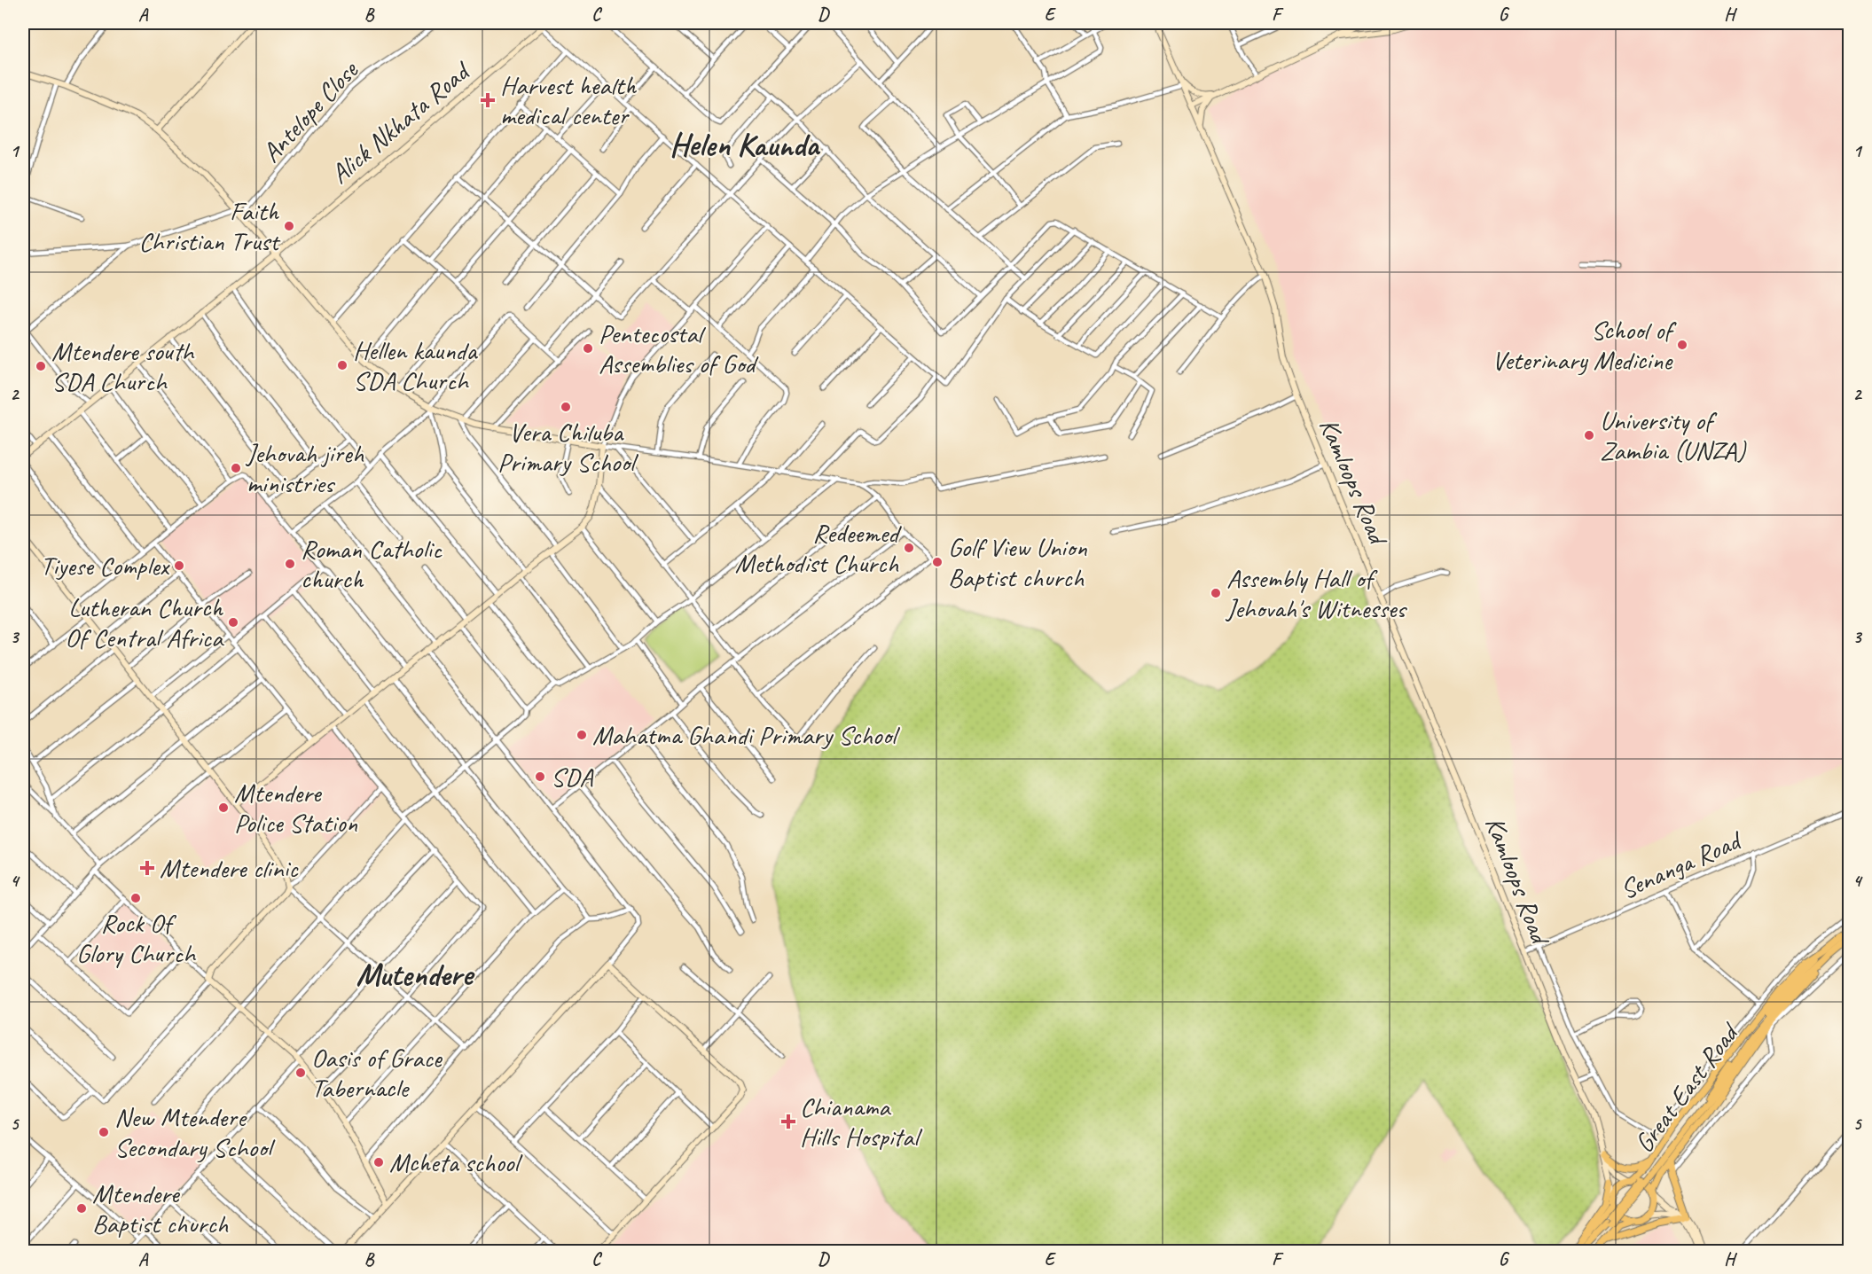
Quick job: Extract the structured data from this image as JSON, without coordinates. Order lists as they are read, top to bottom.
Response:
{
  "streets": {
    "main road": ["Alick Nkhata Road", "Kamloops Road", "Great East Road"],
    "street": ["Antelope Close", "Senanga Road"]
  },
  "crossings": [
    ["Kamloops Road", "Senanga Road"],
    ["Kamloops Road", "Great East Road"]
  ],
  "districts": ["Helen Kaunda", "Mutendere"],
  "places": {
    "health": ["Harvest health medical center", "Mtendere clinic", "Chianama Hills Hospital"],
    "other": [
      "Faith Christian Trust",
      "School of Veterinary Medicine",
      "Pentecostal Assemblies of God",
      "Hellen kaunda SDA Church",
      "Mtendere south SDA Church",
      "Vera Chiluba Primary School",
      "University of Zambia (UNZA)",
      "Jehovah jireh ministries",
      "Redeemed Methodist Church",
      "Golf View Union Baptist church",
      "Roman Catholic church",
      "Tiyese Complex",
      "Assembly Hall of Jehovah's Witnesses",
      "Lutheran Church Of Central Africa",
      "Mahatma Ghandi Primary School",
      "SDA",
      "Mtendere Police Station",
      "Rock Of Glory Church",
      "Oasis of Grace Tabernacle",
      "New Mtendere Secondary School",
      "Mcheta school",
      "Mtendere Baptist church"
    ]
  },
  "grid": {
    "columns": [
      "A",
      "B",
      "C",
      "D",
      "E",
      "F",
      "G",
      "H"
    ],
    "rows": [
      "1",
      "2",
      "3",
      "4",
      "5"
    ]
  }
}
